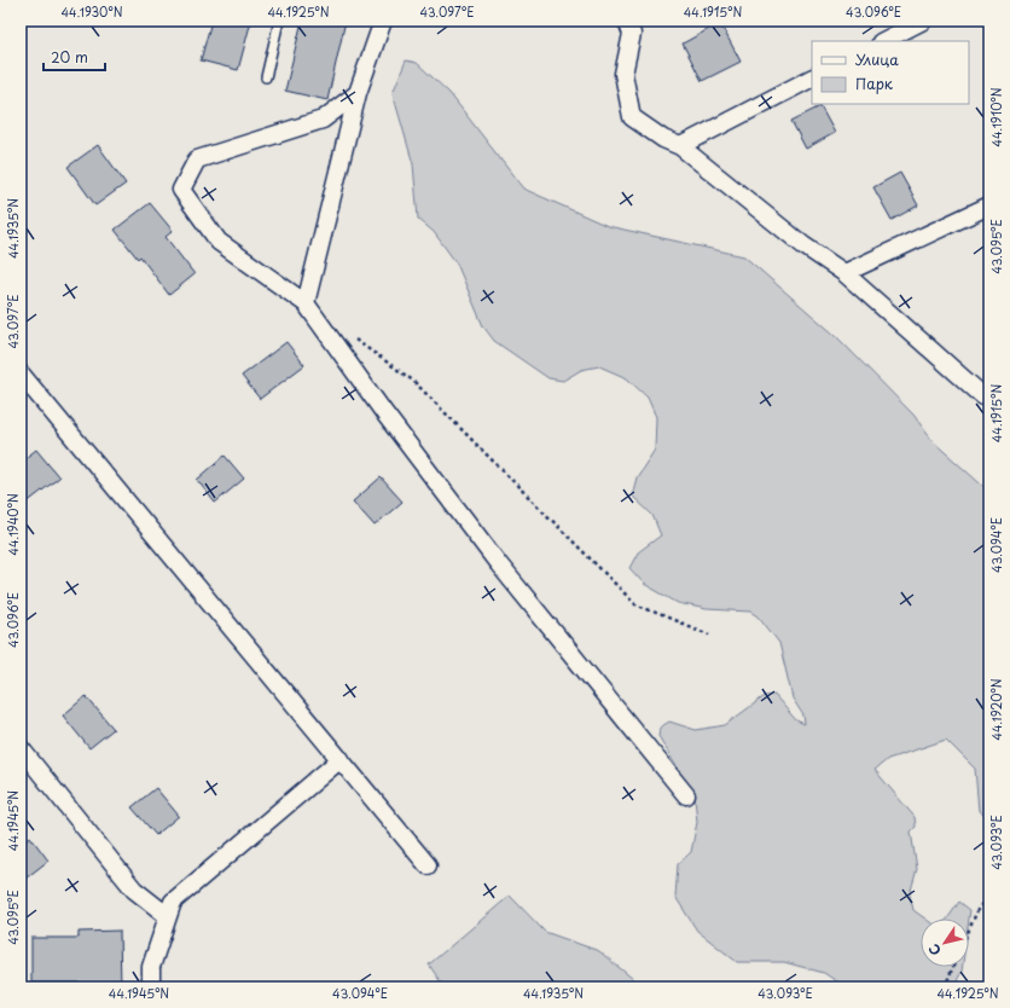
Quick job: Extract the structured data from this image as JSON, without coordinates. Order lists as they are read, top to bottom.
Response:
{
  "legend": ["Улица", "Парк"],
  "scale_bar": "20 m",
  "north": "bottom left",
  "coordinates": [
    "44.1930°N",
    "44.1925°N",
    "43.097°E",
    "44.1915°N",
    "43.096°E",
    "44.1910°N",
    "44.1935°N",
    "43.095°E",
    "44.1940°N",
    "43.094°E",
    "44.1920°N",
    "44.1945°N",
    "43.093°E"
  ]
}
